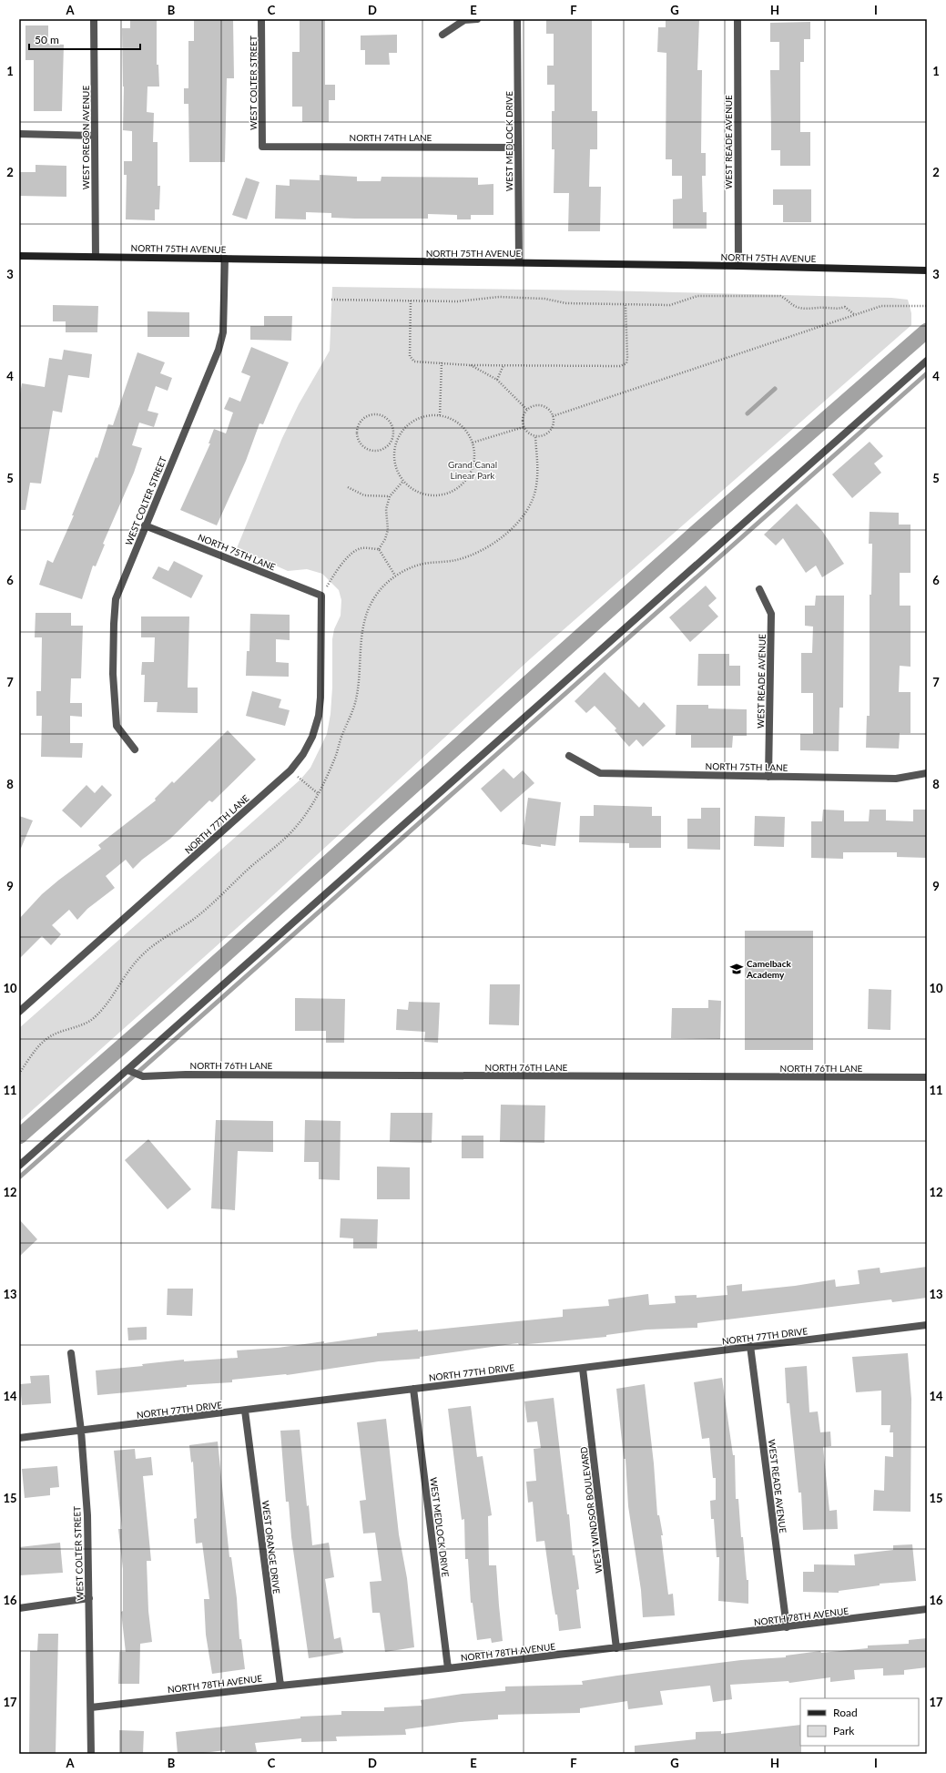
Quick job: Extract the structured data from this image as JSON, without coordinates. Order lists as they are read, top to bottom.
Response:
{
  "streets": {
    "main road": ["NORTH 75TH AVENUE"],
    "street": [
      "WEST COLTER STREET",
      "WEST OREGON AVENUE",
      "NORTH 74TH LANE",
      "WEST MEDLOCK DRIVE",
      "WEST READE AVENUE",
      "NORTH 75TH LANE",
      "NORTH 77TH LANE",
      "NORTH 76TH LANE",
      "NORTH 77TH DRIVE",
      "WEST WINDSOR BOULEVARD",
      "WEST ORANGE DRIVE",
      "NORTH 78TH AVENUE"
    ]
  },
  "crossings": [
    ["WEST COLTER STREET", "NORTH 74TH LANE"],
    ["WEST COLTER STREET", "NORTH 75TH AVENUE"],
    ["WEST COLTER STREET", "NORTH 75TH LANE"],
    ["WEST COLTER STREET", "NORTH 77TH DRIVE"],
    ["WEST COLTER STREET", "NORTH 78TH AVENUE"],
    ["WEST OREGON AVENUE", "NORTH 75TH AVENUE"],
    ["NORTH 74TH LANE", "WEST MEDLOCK DRIVE"],
    ["WEST MEDLOCK DRIVE", "NORTH 75TH AVENUE"],
    ["WEST MEDLOCK DRIVE", "NORTH 77TH DRIVE"],
    ["WEST MEDLOCK DRIVE", "NORTH 78TH AVENUE"],
    ["WEST READE AVENUE", "NORTH 75TH AVENUE"],
    ["WEST READE AVENUE", "NORTH 75TH LANE"],
    ["WEST READE AVENUE", "NORTH 77TH DRIVE"],
    ["WEST READE AVENUE", "NORTH 78TH AVENUE"],
    ["NORTH 75TH LANE", "NORTH 77TH LANE"],
    ["NORTH 77TH DRIVE", "WEST WINDSOR BOULEVARD"],
    ["NORTH 77TH DRIVE", "WEST ORANGE DRIVE"],
    ["WEST WINDSOR BOULEVARD", "NORTH 78TH AVENUE"],
    ["WEST ORANGE DRIVE", "NORTH 78TH AVENUE"]
  ],
  "parks": ["Grand Canal Linear Park"],
  "places": {
    "school or university": ["Camelback Academy"]
  },
  "legend": ["Road", "Park"],
  "scale_bar": "50 m",
  "grid": {
    "columns": [
      "A",
      "B",
      "C",
      "D",
      "E",
      "F",
      "G",
      "H",
      "I"
    ],
    "rows": [
      "1",
      "2",
      "3",
      "4",
      "5",
      "6",
      "7",
      "8",
      "9",
      "10",
      "11",
      "12",
      "13",
      "14",
      "15",
      "16",
      "17"
    ]
  }
}
